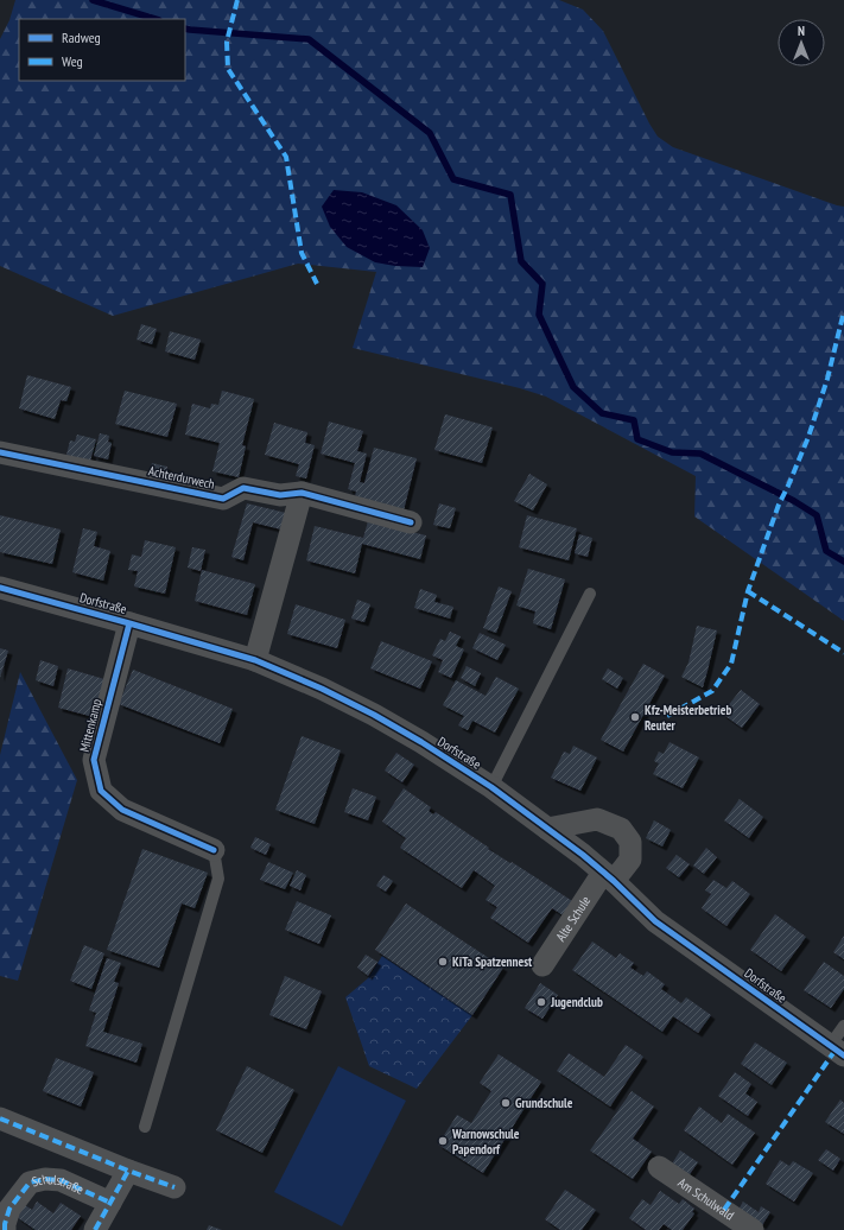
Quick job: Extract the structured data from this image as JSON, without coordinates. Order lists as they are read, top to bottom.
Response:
{
  "streets": {
    "street": [
      "Achterdurwech",
      "Dorfstraße",
      "Mittenkamp",
      "Alte Schule",
      "Schulstraße",
      "Am Schulwald"
    ]
  },
  "crossings": [
    ["Dorfstraße", "Mittenkamp"],
    ["Dorfstraße", "Alte Schule"]
  ],
  "places": [
    "Kfz-Meisterbetrieb Reuter",
    "KiTa Spatzennest",
    "Jugendclub",
    "Grundschule",
    "Warnowschule Papendorf"
  ],
  "legend": ["Radweg", "Weg"],
  "north": "top"
}
